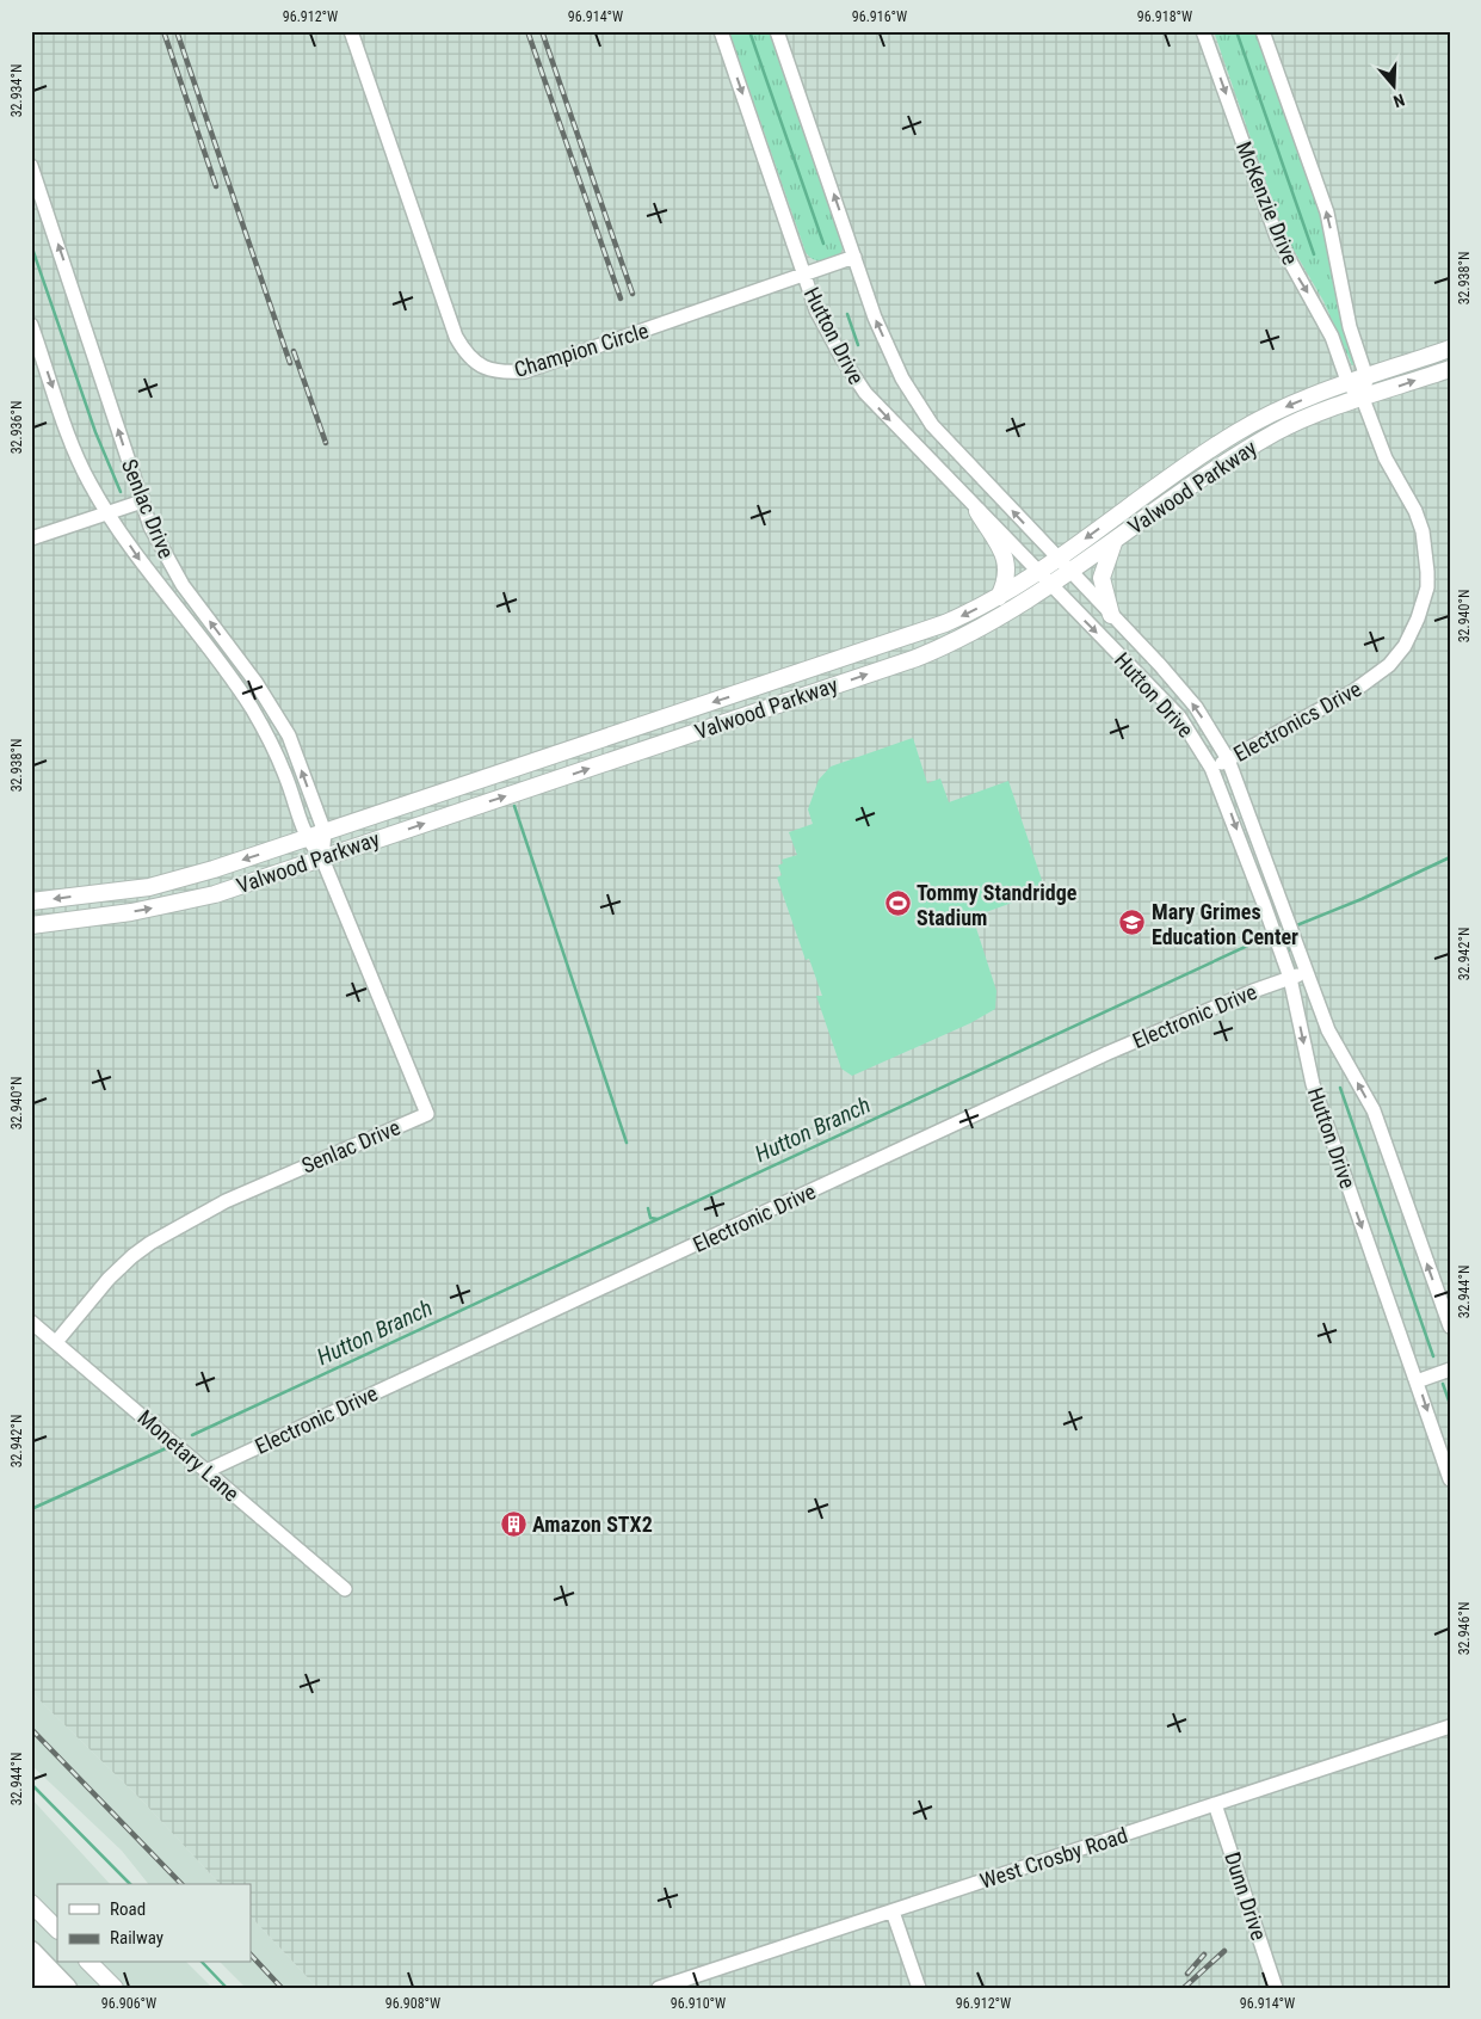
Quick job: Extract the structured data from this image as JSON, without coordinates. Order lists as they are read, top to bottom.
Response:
{
  "streets": {
    "main road": ["Valwood Parkway"],
    "street": [
      "McKenzie Drive",
      "Hutton Drive",
      "Champion Circle",
      "Senlac Drive",
      "Electronics Drive",
      "Electronic Drive",
      "Monetary Lane",
      "West Crosby Road",
      "Dunn Drive"
    ]
  },
  "crossings": [
    ["McKenzie Drive", "Valwood Parkway"],
    ["McKenzie Drive", "Electronics Drive"],
    ["Hutton Drive", "Champion Circle"],
    ["Hutton Drive", "Valwood Parkway"],
    ["Hutton Drive", "Electronics Drive"],
    ["Hutton Drive", "Electronic Drive"],
    ["Valwood Parkway", "Senlac Drive"],
    ["Senlac Drive", "Monetary Lane"],
    ["Electronic Drive", "Monetary Lane"],
    ["West Crosby Road", "Dunn Drive"]
  ],
  "water": ["Hutton Branch"],
  "places": {
    "sports": ["Tommy Standridge Stadium"],
    "school or university": ["Mary Grimes Education Center"],
    "building": ["Amazon STX2"]
  },
  "legend": ["Road", "Railway"],
  "north": "bottom",
  "coordinates": [
    "96.912°W",
    "96.914°W",
    "96.916°W",
    "96.918°W",
    "32.934°N",
    "32.938°N",
    "32.936°N",
    "32.940°N",
    "32.942°N",
    "32.944°N",
    "32.946°N",
    "96.906°W",
    "96.908°W",
    "96.910°W"
  ]
}
